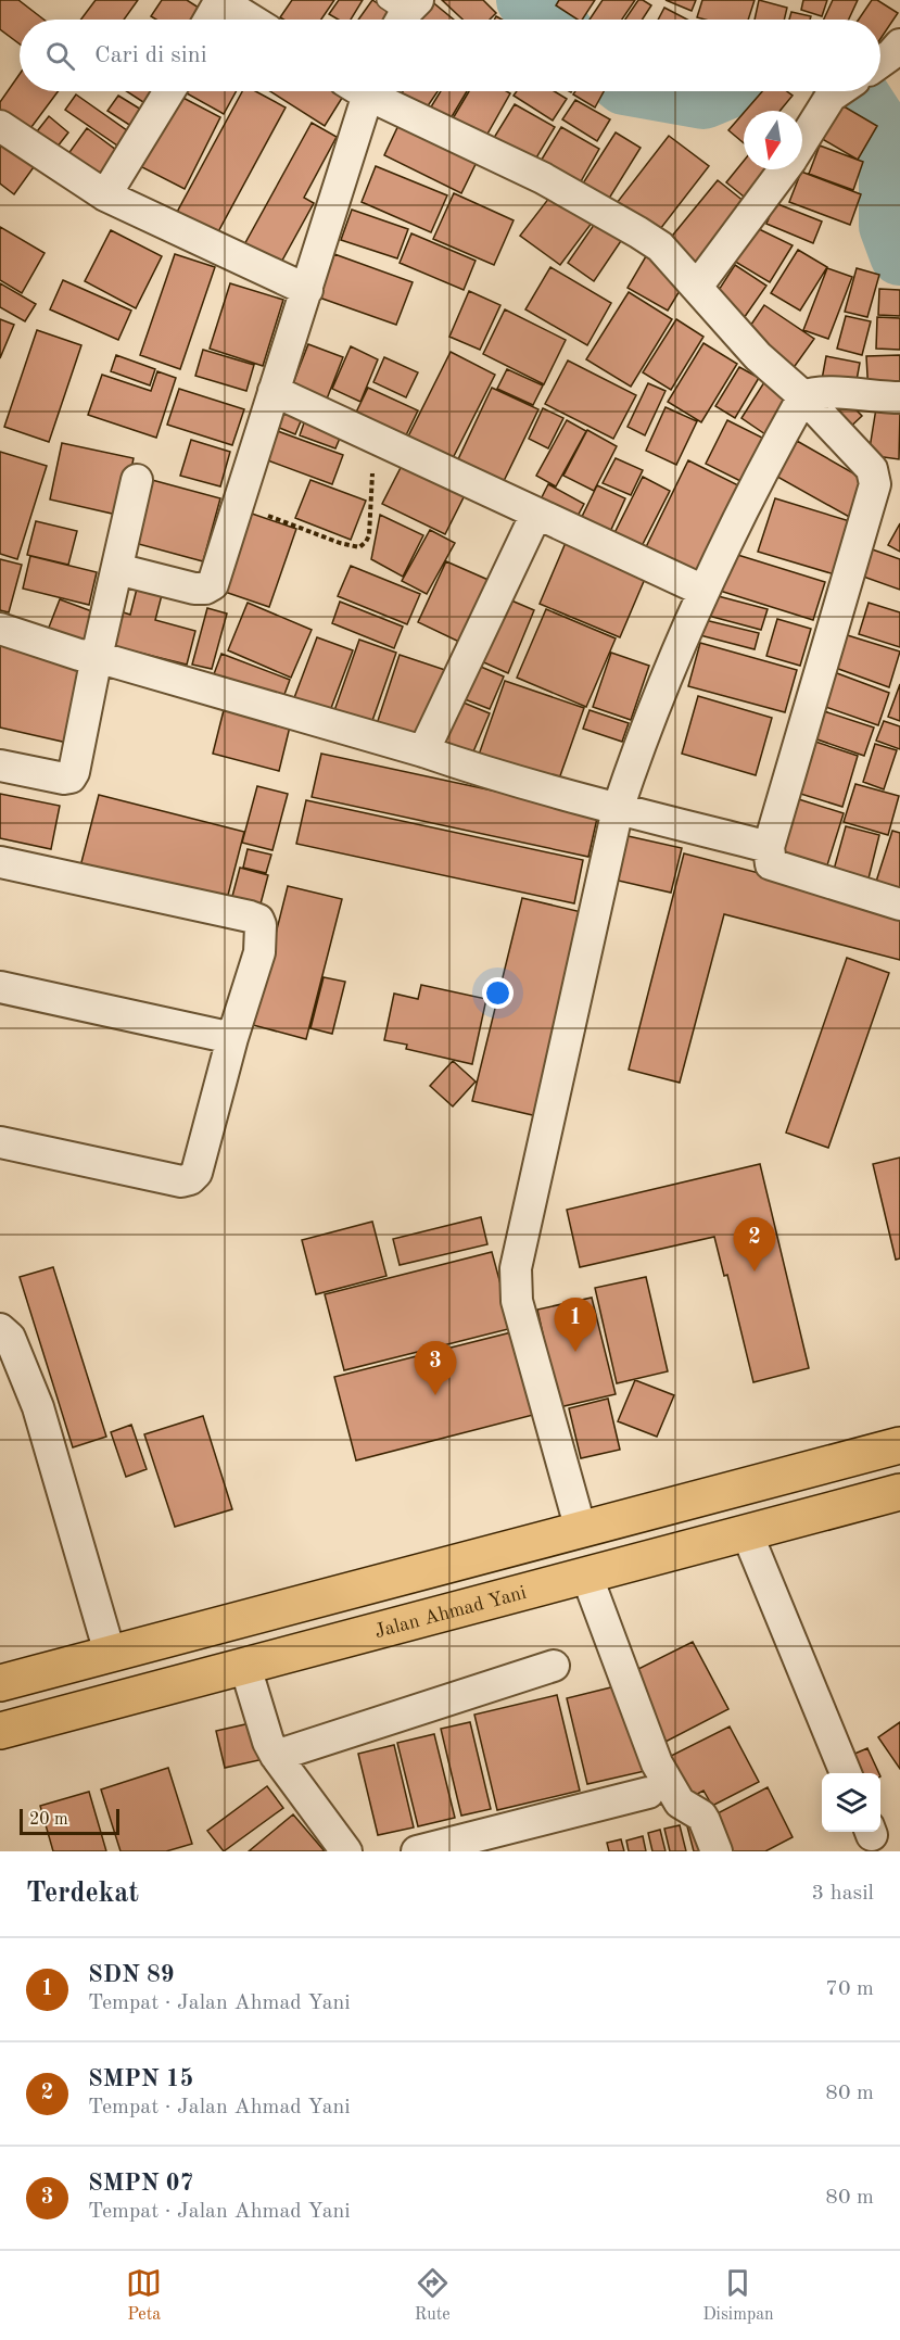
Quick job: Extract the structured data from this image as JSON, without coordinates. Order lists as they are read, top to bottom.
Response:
{
  "streets": {
    "highway": ["Jalan Ahmad Yani"]
  },
  "scale_bar": "20 m",
  "north": "bottom",
  "page": {
    "search": "Cari di sini",
    "pins": ["2", "1", "3"],
    "scale": "20 m",
    "heading": ["Terdekat", "3 hasil"],
    "list": [
      {
        "mark": "1",
        "name": "SDN 89",
        "note": "Tempat · Jalan Ahmad Yani",
        "value": "70 m"
      },
      {
        "mark": "2",
        "name": "SMPN 15",
        "note": "Tempat · Jalan Ahmad Yani",
        "value": "80 m"
      },
      {
        "mark": "3",
        "name": "SMPN 07",
        "note": "Tempat · Jalan Ahmad Yani",
        "value": "80 m"
      }
    ],
    "nav": ["Peta", "Rute", "Disimpan"]
  }
}
